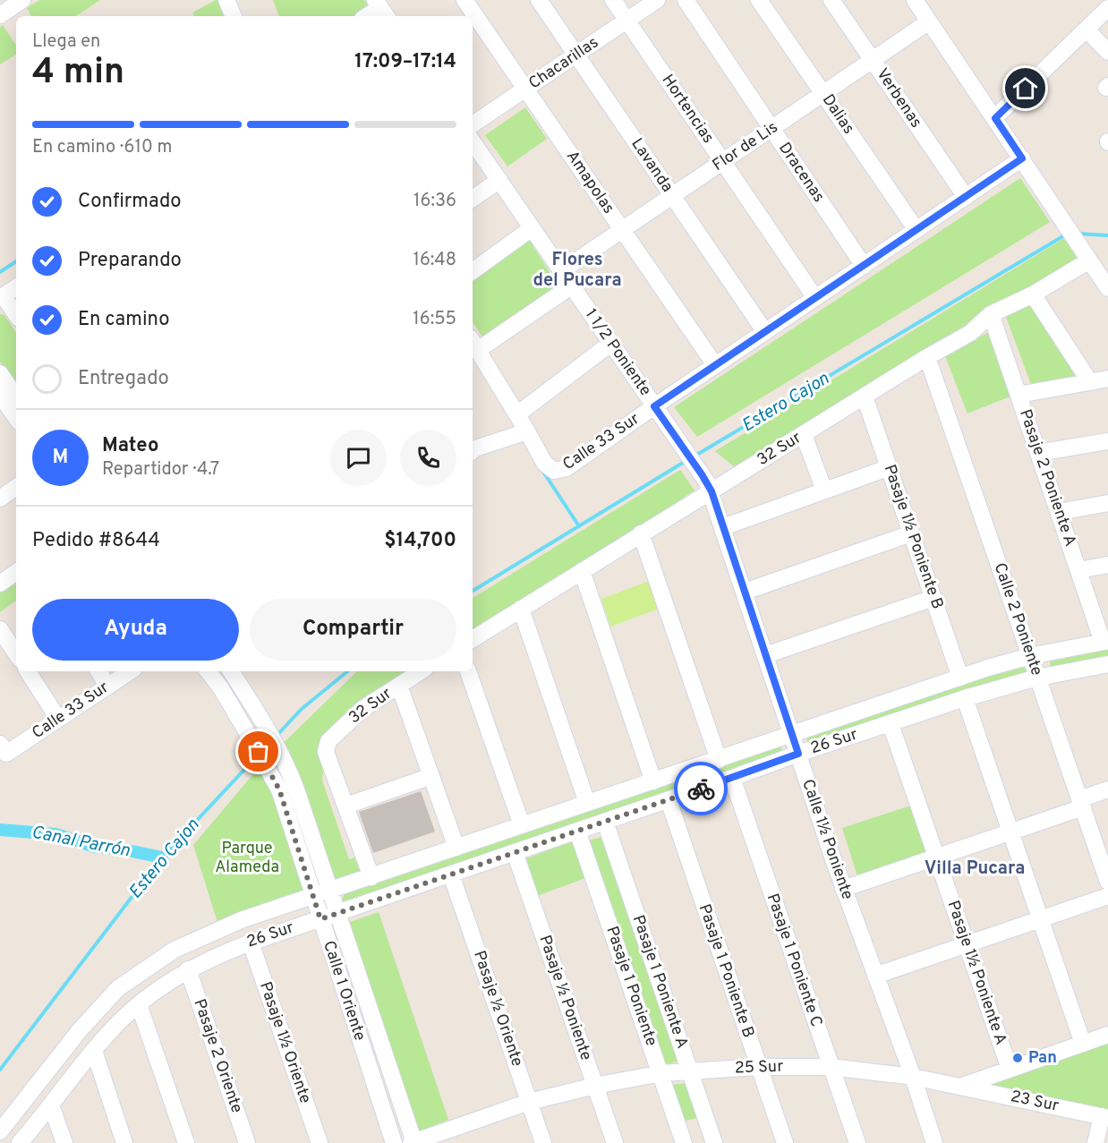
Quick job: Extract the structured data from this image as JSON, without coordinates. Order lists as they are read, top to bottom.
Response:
{
  "streets": {
    "street": [
      "Chacarillas",
      "Verbenas",
      "Hortencias",
      "Dalias",
      "Flor de Lis",
      "Lavanda",
      "Dracenas",
      "Amapolas",
      "1 1/2 Poniente",
      "Calle 33 Sur",
      "32 Sur",
      "Pasaje 2 Poniente A",
      "Pasaje 1½ Poniente B",
      "Calle 2 Poniente",
      "26 Sur",
      "Calle 1½ Poniente",
      "Pasaje 1 Poniente C",
      "Pasaje 1 Poniente B",
      "Pasaje 1½ Poniente A",
      "Pasaje 1 Poniente A",
      "Pasaje 1 Poniente",
      "Calle 1 Oriente",
      "Pasaje ½ Poniente",
      "Pasaje ½ Oriente",
      "Pasaje 1½ Oriente",
      "Pasaje 2 Oriente",
      "25 Sur",
      "23 Sur"
    ]
  },
  "crossings": [
    ["Chacarillas", "Hortencias"],
    ["Chacarillas", "Lavanda"],
    ["Chacarillas", "Amapolas"],
    ["Verbenas", "Flor de Lis"],
    ["Verbenas", "Calle 33 Sur"],
    ["Hortencias", "Flor de Lis"],
    ["Hortencias", "Calle 33 Sur"],
    ["Dalias", "Flor de Lis"],
    ["Dalias", "Calle 33 Sur"],
    ["Flor de Lis", "Lavanda"],
    ["Flor de Lis", "Dracenas"],
    ["Flor de Lis", "Amapolas"],
    ["Flor de Lis", "1 1/2 Poniente"],
    ["Lavanda", "Calle 33 Sur"],
    ["Dracenas", "Calle 33 Sur"],
    ["Amapolas", "Calle 33 Sur"],
    ["1 1/2 Poniente", "Calle 33 Sur"],
    ["1 1/2 Poniente", "Calle 1½ Poniente"],
    ["32 Sur", "Pasaje 2 Poniente A"],
    ["32 Sur", "Pasaje 1½ Poniente B"],
    ["32 Sur", "Calle 2 Poniente"],
    ["32 Sur", "Calle 1½ Poniente"],
    ["Pasaje 2 Poniente A", "26 Sur"],
    ["Pasaje 1½ Poniente B", "26 Sur"],
    ["Calle 2 Poniente", "26 Sur"],
    ["26 Sur", "Calle 1½ Poniente"],
    ["26 Sur", "Pasaje 1 Poniente C"],
    ["26 Sur", "Pasaje 1 Poniente B"],
    ["26 Sur", "Pasaje 1½ Poniente A"],
    ["26 Sur", "Pasaje 1 Poniente A"],
    ["26 Sur", "Pasaje 1 Poniente"],
    ["26 Sur", "Calle 1 Oriente"],
    ["26 Sur", "Pasaje ½ Poniente"],
    ["26 Sur", "Pasaje ½ Oriente"],
    ["26 Sur", "Pasaje 1½ Oriente"],
    ["26 Sur", "Pasaje 2 Oriente"],
    ["Calle 1½ Poniente", "25 Sur"],
    ["Pasaje 1 Poniente C", "25 Sur"],
    ["Pasaje 1 Poniente B", "25 Sur"],
    ["Pasaje 1½ Poniente A", "25 Sur"],
    ["Pasaje 1 Poniente A", "25 Sur"],
    ["Pasaje 1 Poniente", "25 Sur"],
    ["Calle 1 Oriente", "25 Sur"],
    ["Pasaje ½ Poniente", "25 Sur"],
    ["Pasaje ½ Oriente", "25 Sur"],
    ["25 Sur", "23 Sur"]
  ],
  "districts": ["Flores del Pucara", "Villa Pucara"],
  "water": ["Estero Cajon", "Canal Parrón"],
  "parks": ["Parque Alameda"],
  "places": ["Pan"],
  "page": {
    "heading": ["4 min", "Llega en", "17:09–17:14"],
    "panel": [
      "Mateo",
      "Repartidor · 4.7",
      "Pedido #8644",
      "$14,700"
    ],
    "bar": "En camino · 610 m",
    "list": [
      ["Confirmado", "16:36"],
      ["Preparando", "16:48"],
      ["En camino", "16:55"],
      "Entregado"
    ],
    "round": "M",
    "buttons": ["Ayuda", "Compartir"]
  }
}
